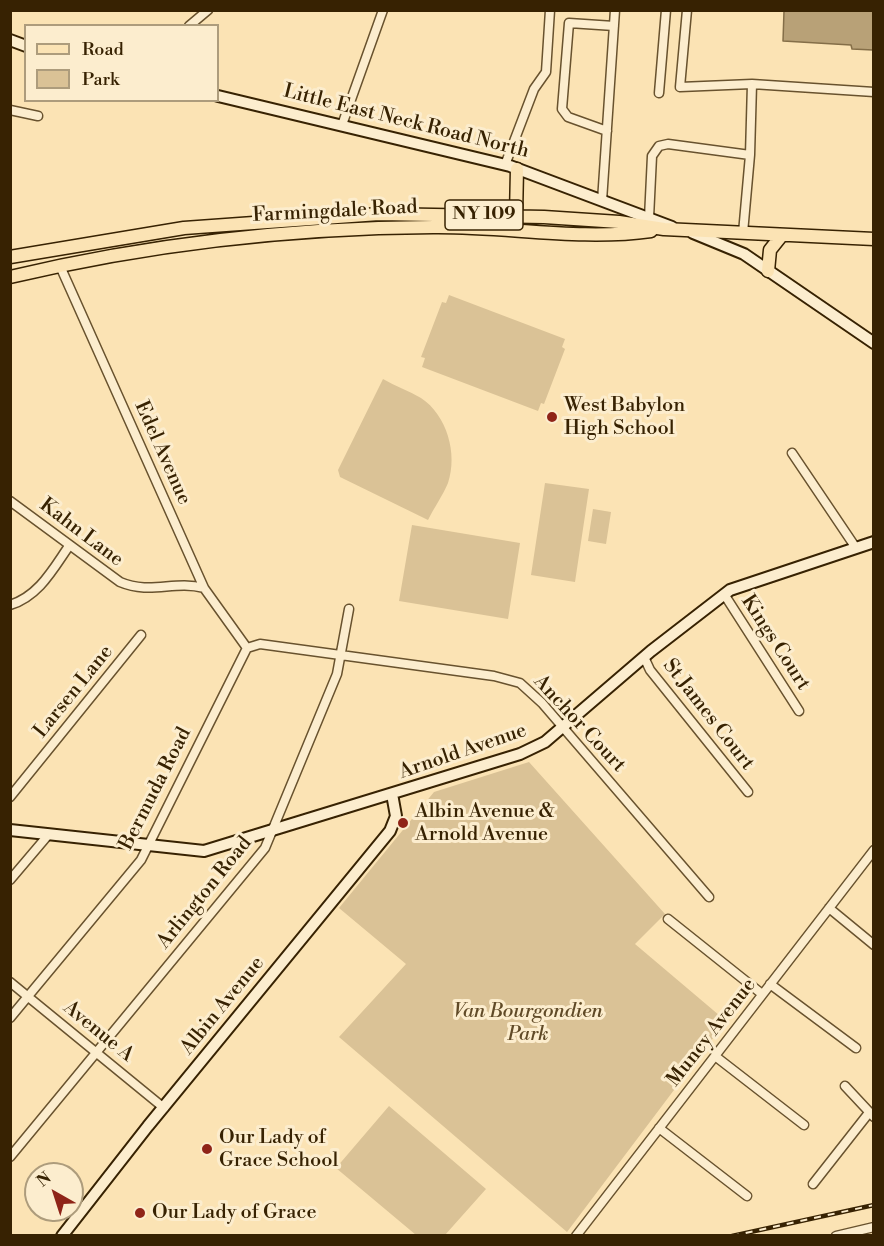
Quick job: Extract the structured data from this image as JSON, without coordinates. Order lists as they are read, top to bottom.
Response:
{
  "streets": {
    "main road": ["Farmingdale Road", "NY 109"],
    "street": [
      "Little East Neck Road North",
      "Edel Avenue",
      "Kahn Lane",
      "Kings Court",
      "Larsen Lane",
      "St James Court",
      "Anchor Court",
      "Arnold Avenue",
      "Bermuda Road",
      "Arlington Road",
      "Albin Avenue",
      "Avenue A",
      "Muncy Avenue"
    ]
  },
  "crossings": [
    ["Little East Neck Road North", "Farmingdale Road"],
    ["Little East Neck Road North", "NY 109"],
    ["Farmingdale Road", "NY 109"],
    ["Farmingdale Road", "Edel Avenue"],
    ["Edel Avenue", "Kahn Lane"],
    ["Edel Avenue", "Anchor Court"],
    ["Edel Avenue", "Bermuda Road"],
    ["Kings Court", "Arnold Avenue"],
    ["St James Court", "Arnold Avenue"],
    ["Anchor Court", "Arnold Avenue"],
    ["Anchor Court", "Bermuda Road"],
    ["Anchor Court", "Arlington Road"],
    ["Arnold Avenue", "Bermuda Road"],
    ["Arnold Avenue", "Arlington Road"],
    ["Arnold Avenue", "Albin Avenue"],
    ["Bermuda Road", "Avenue A"],
    ["Arlington Road", "Avenue A"],
    ["Albin Avenue", "Avenue A"]
  ],
  "parks": ["Van Bourgondien Park"],
  "places": [
    "West Babylon High School",
    "Albin Avenue & Arnold Avenue",
    "Our Lady of Grace School",
    "Our Lady of Grace"
  ],
  "legend": ["Road", "Park"],
  "north": "top left"
}
